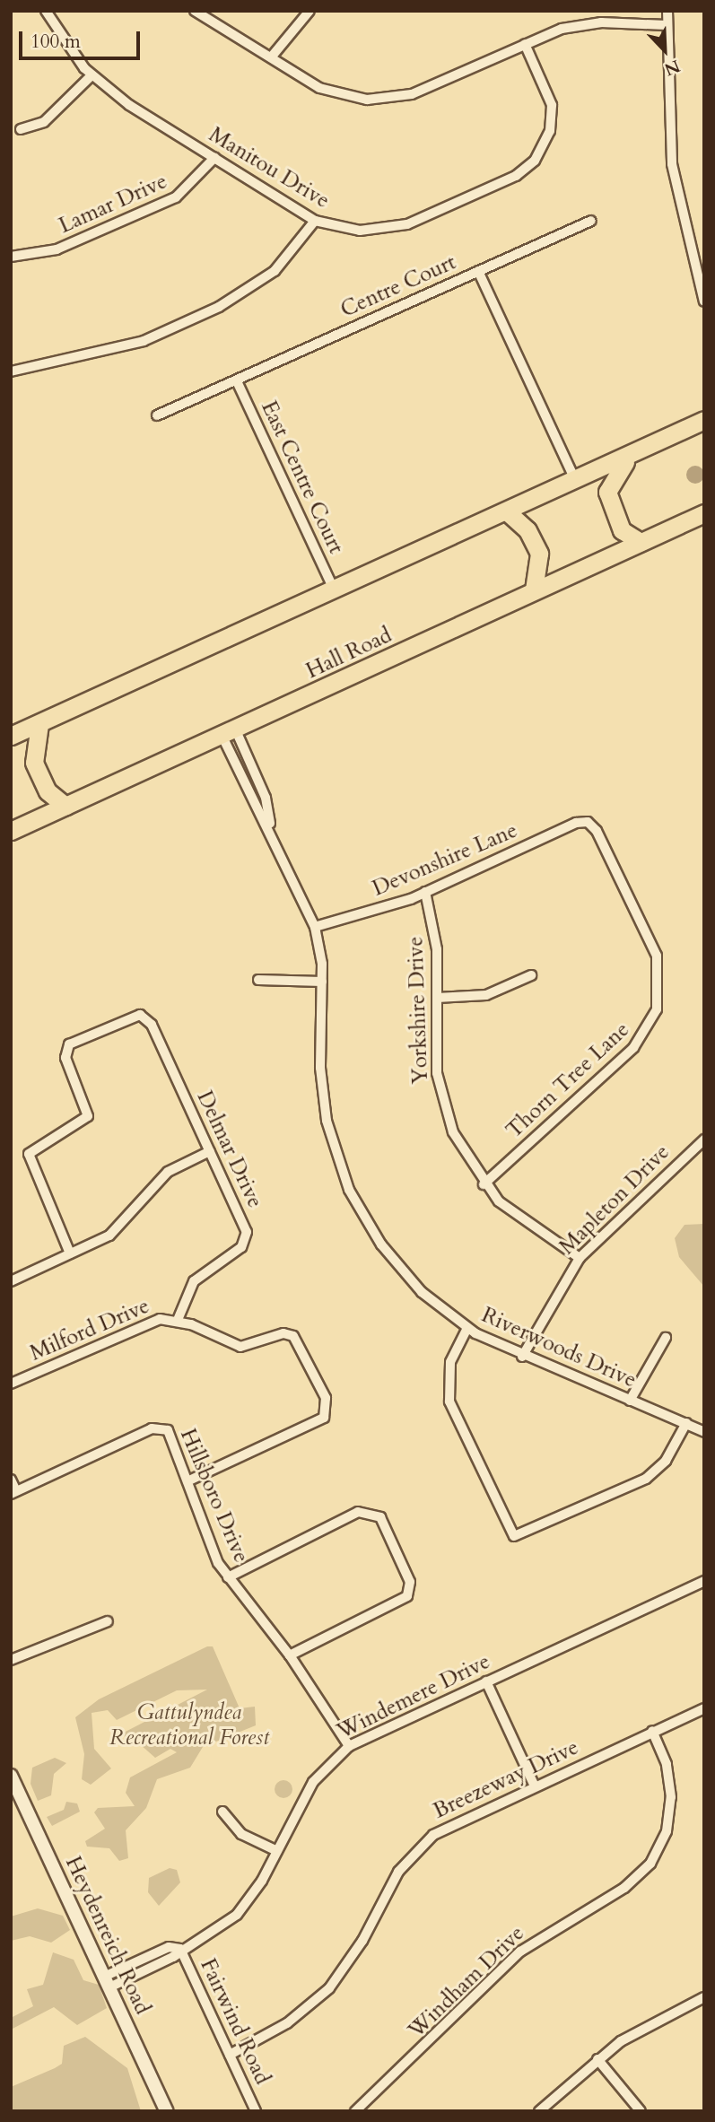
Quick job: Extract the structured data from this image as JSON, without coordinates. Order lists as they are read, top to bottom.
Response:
{
  "streets": {
    "highway": ["Hall Road"],
    "street": [
      "Manitou Drive",
      "Lamar Drive",
      "Centre Court",
      "East Centre Court",
      "Devonshire Lane",
      "Yorkshire Drive",
      "Thorn Tree Lane",
      "Delmar Drive",
      "Mapleton Drive",
      "Milford Drive",
      "Riverwoods Drive",
      "Hillsboro Drive",
      "Windemere Drive",
      "Breezeway Drive",
      "Heydenreich Road",
      "Windham Drive",
      "Fairwind Road"
    ]
  },
  "crossings": [
    ["Manitou Drive", "Lamar Drive"],
    ["Centre Court", "East Centre Court"],
    ["Hall Road", "Riverwoods Drive"],
    ["Devonshire Lane", "Yorkshire Drive"],
    ["Devonshire Lane", "Thorn Tree Lane"],
    ["Devonshire Lane", "Riverwoods Drive"],
    ["Yorkshire Drive", "Thorn Tree Lane"],
    ["Yorkshire Drive", "Mapleton Drive"],
    ["Delmar Drive", "Milford Drive"],
    ["Mapleton Drive", "Riverwoods Drive"],
    ["Milford Drive", "Hillsboro Drive"],
    ["Hillsboro Drive", "Windemere Drive"],
    ["Windemere Drive", "Heydenreich Road"],
    ["Windemere Drive", "Fairwind Road"],
    ["Breezeway Drive", "Windham Drive"],
    ["Breezeway Drive", "Fairwind Road"]
  ],
  "parks": ["Gattulyndea Recreational Forest"],
  "scale_bar": "100 m",
  "north": "bottom right"
}
